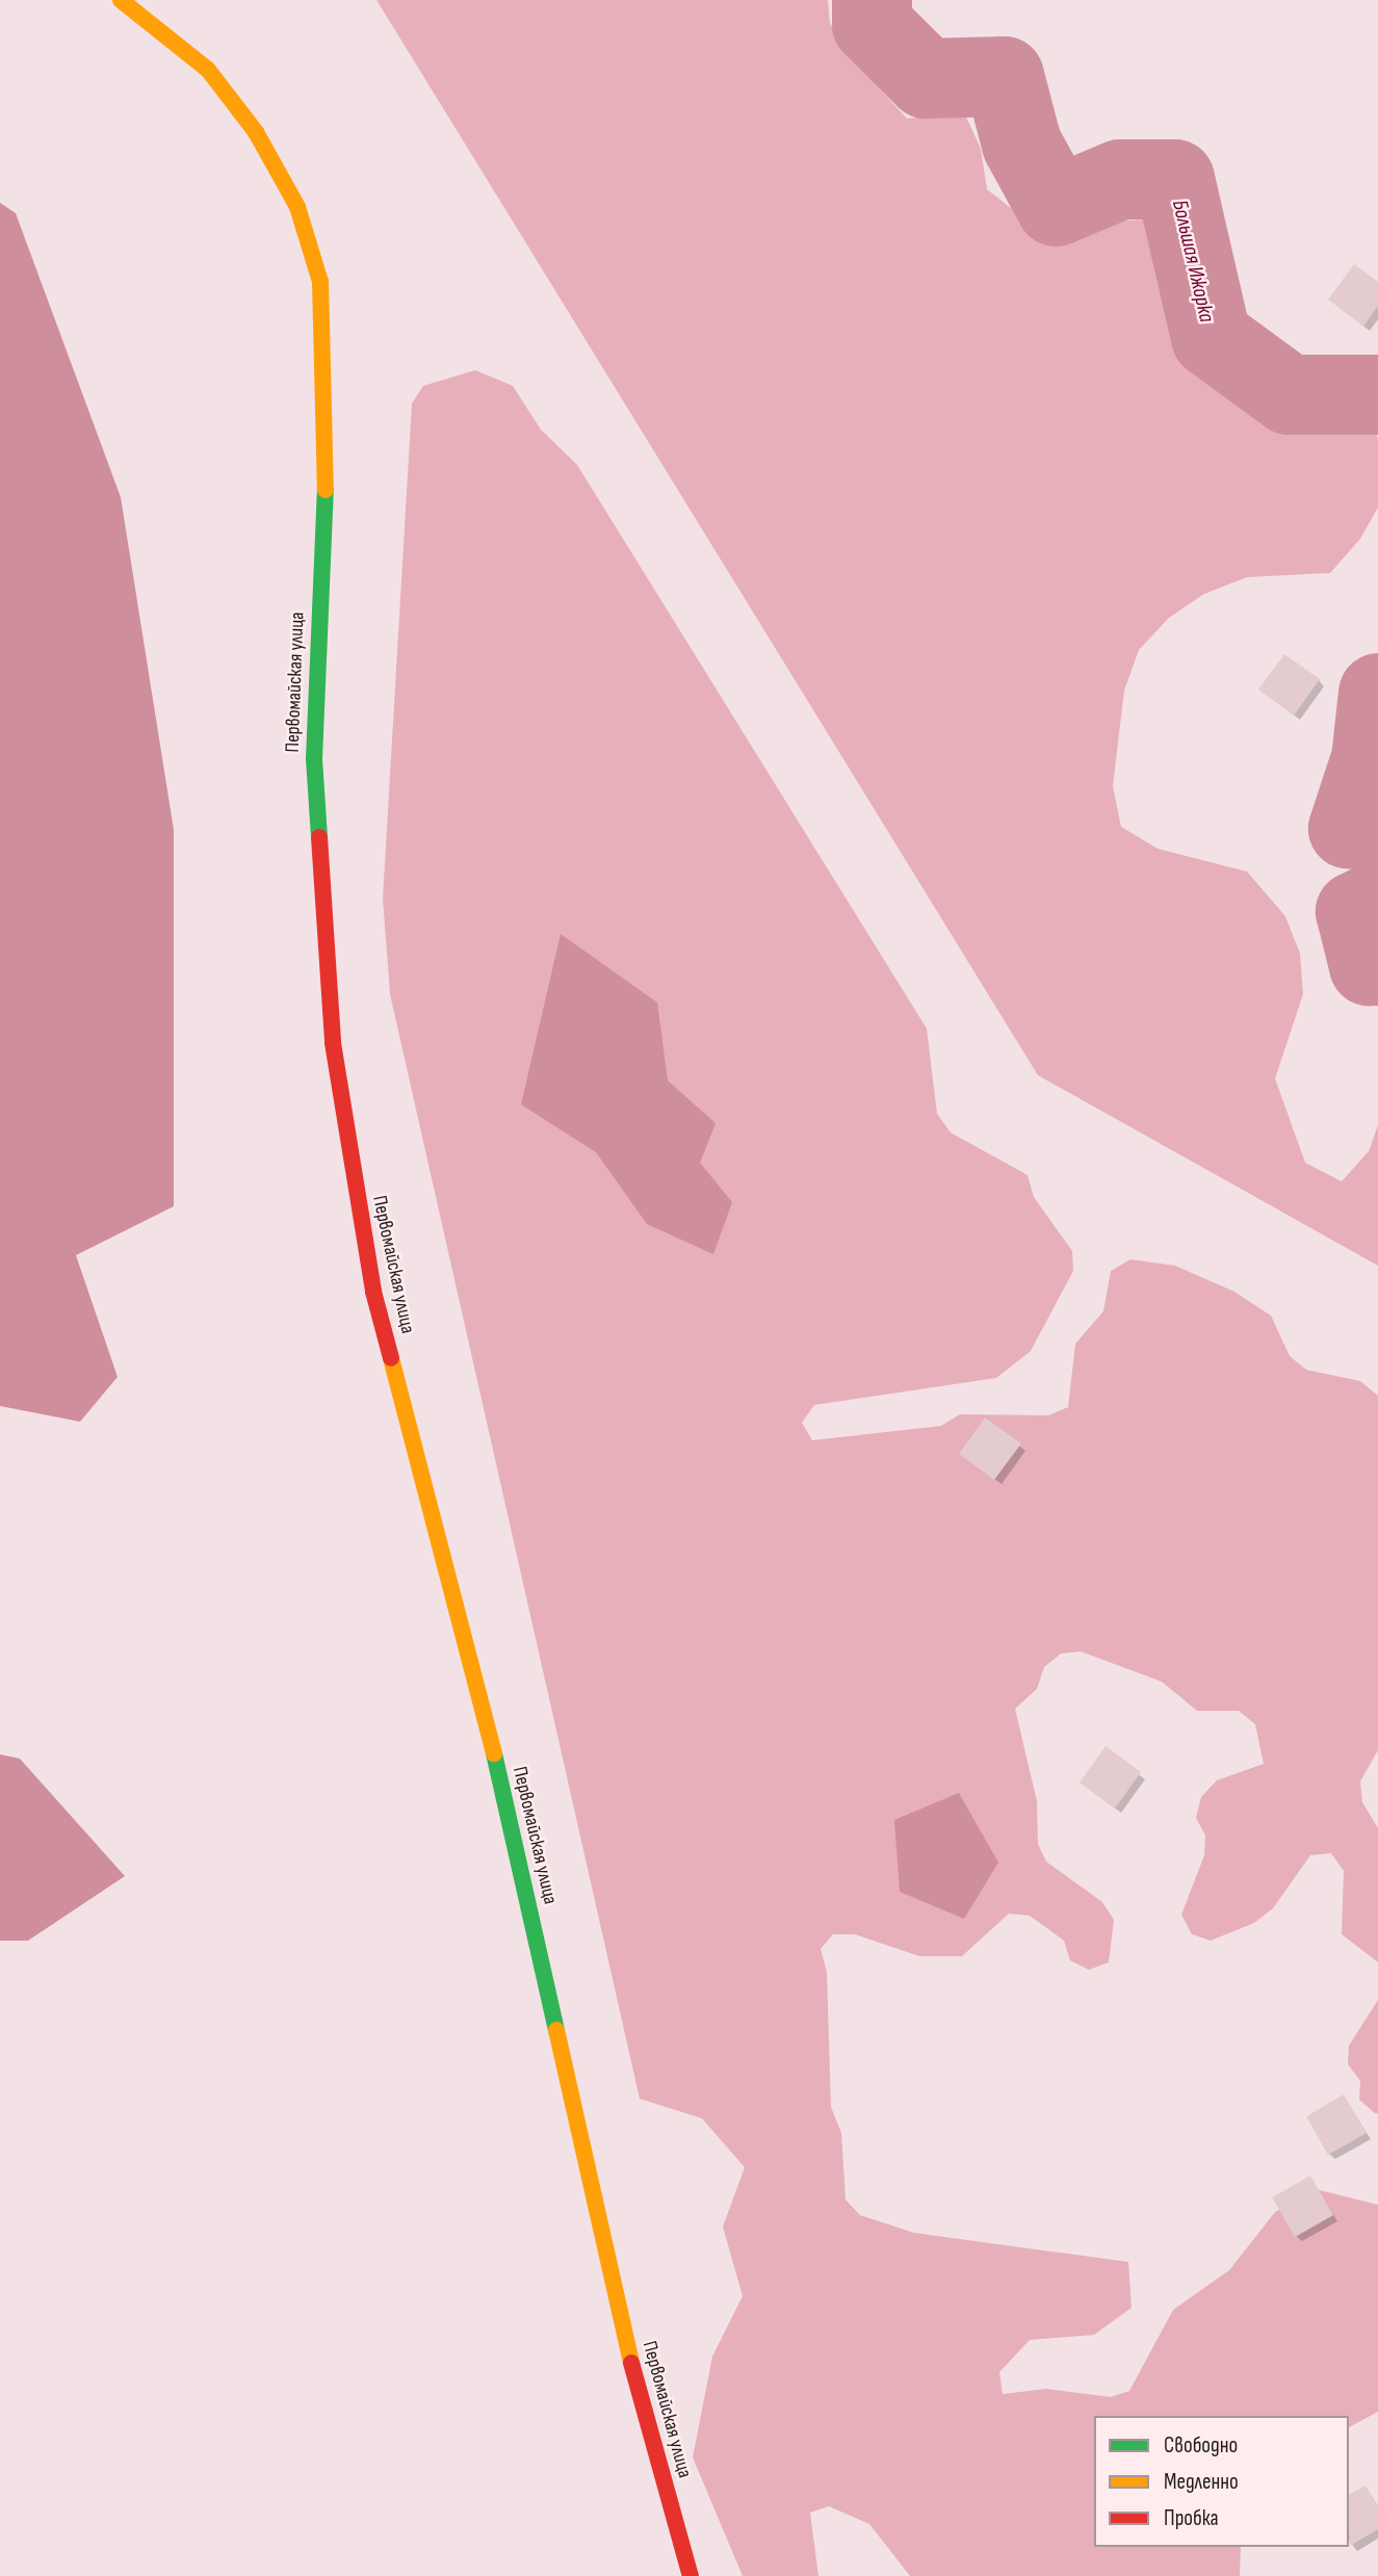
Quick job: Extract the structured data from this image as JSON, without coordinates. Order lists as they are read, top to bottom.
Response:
{
  "streets": {
    "street": ["Первомайская улица"]
  },
  "water": ["Большая Ижорка"],
  "legend": ["Свободно", "Медленно", "Пробка"]
}
